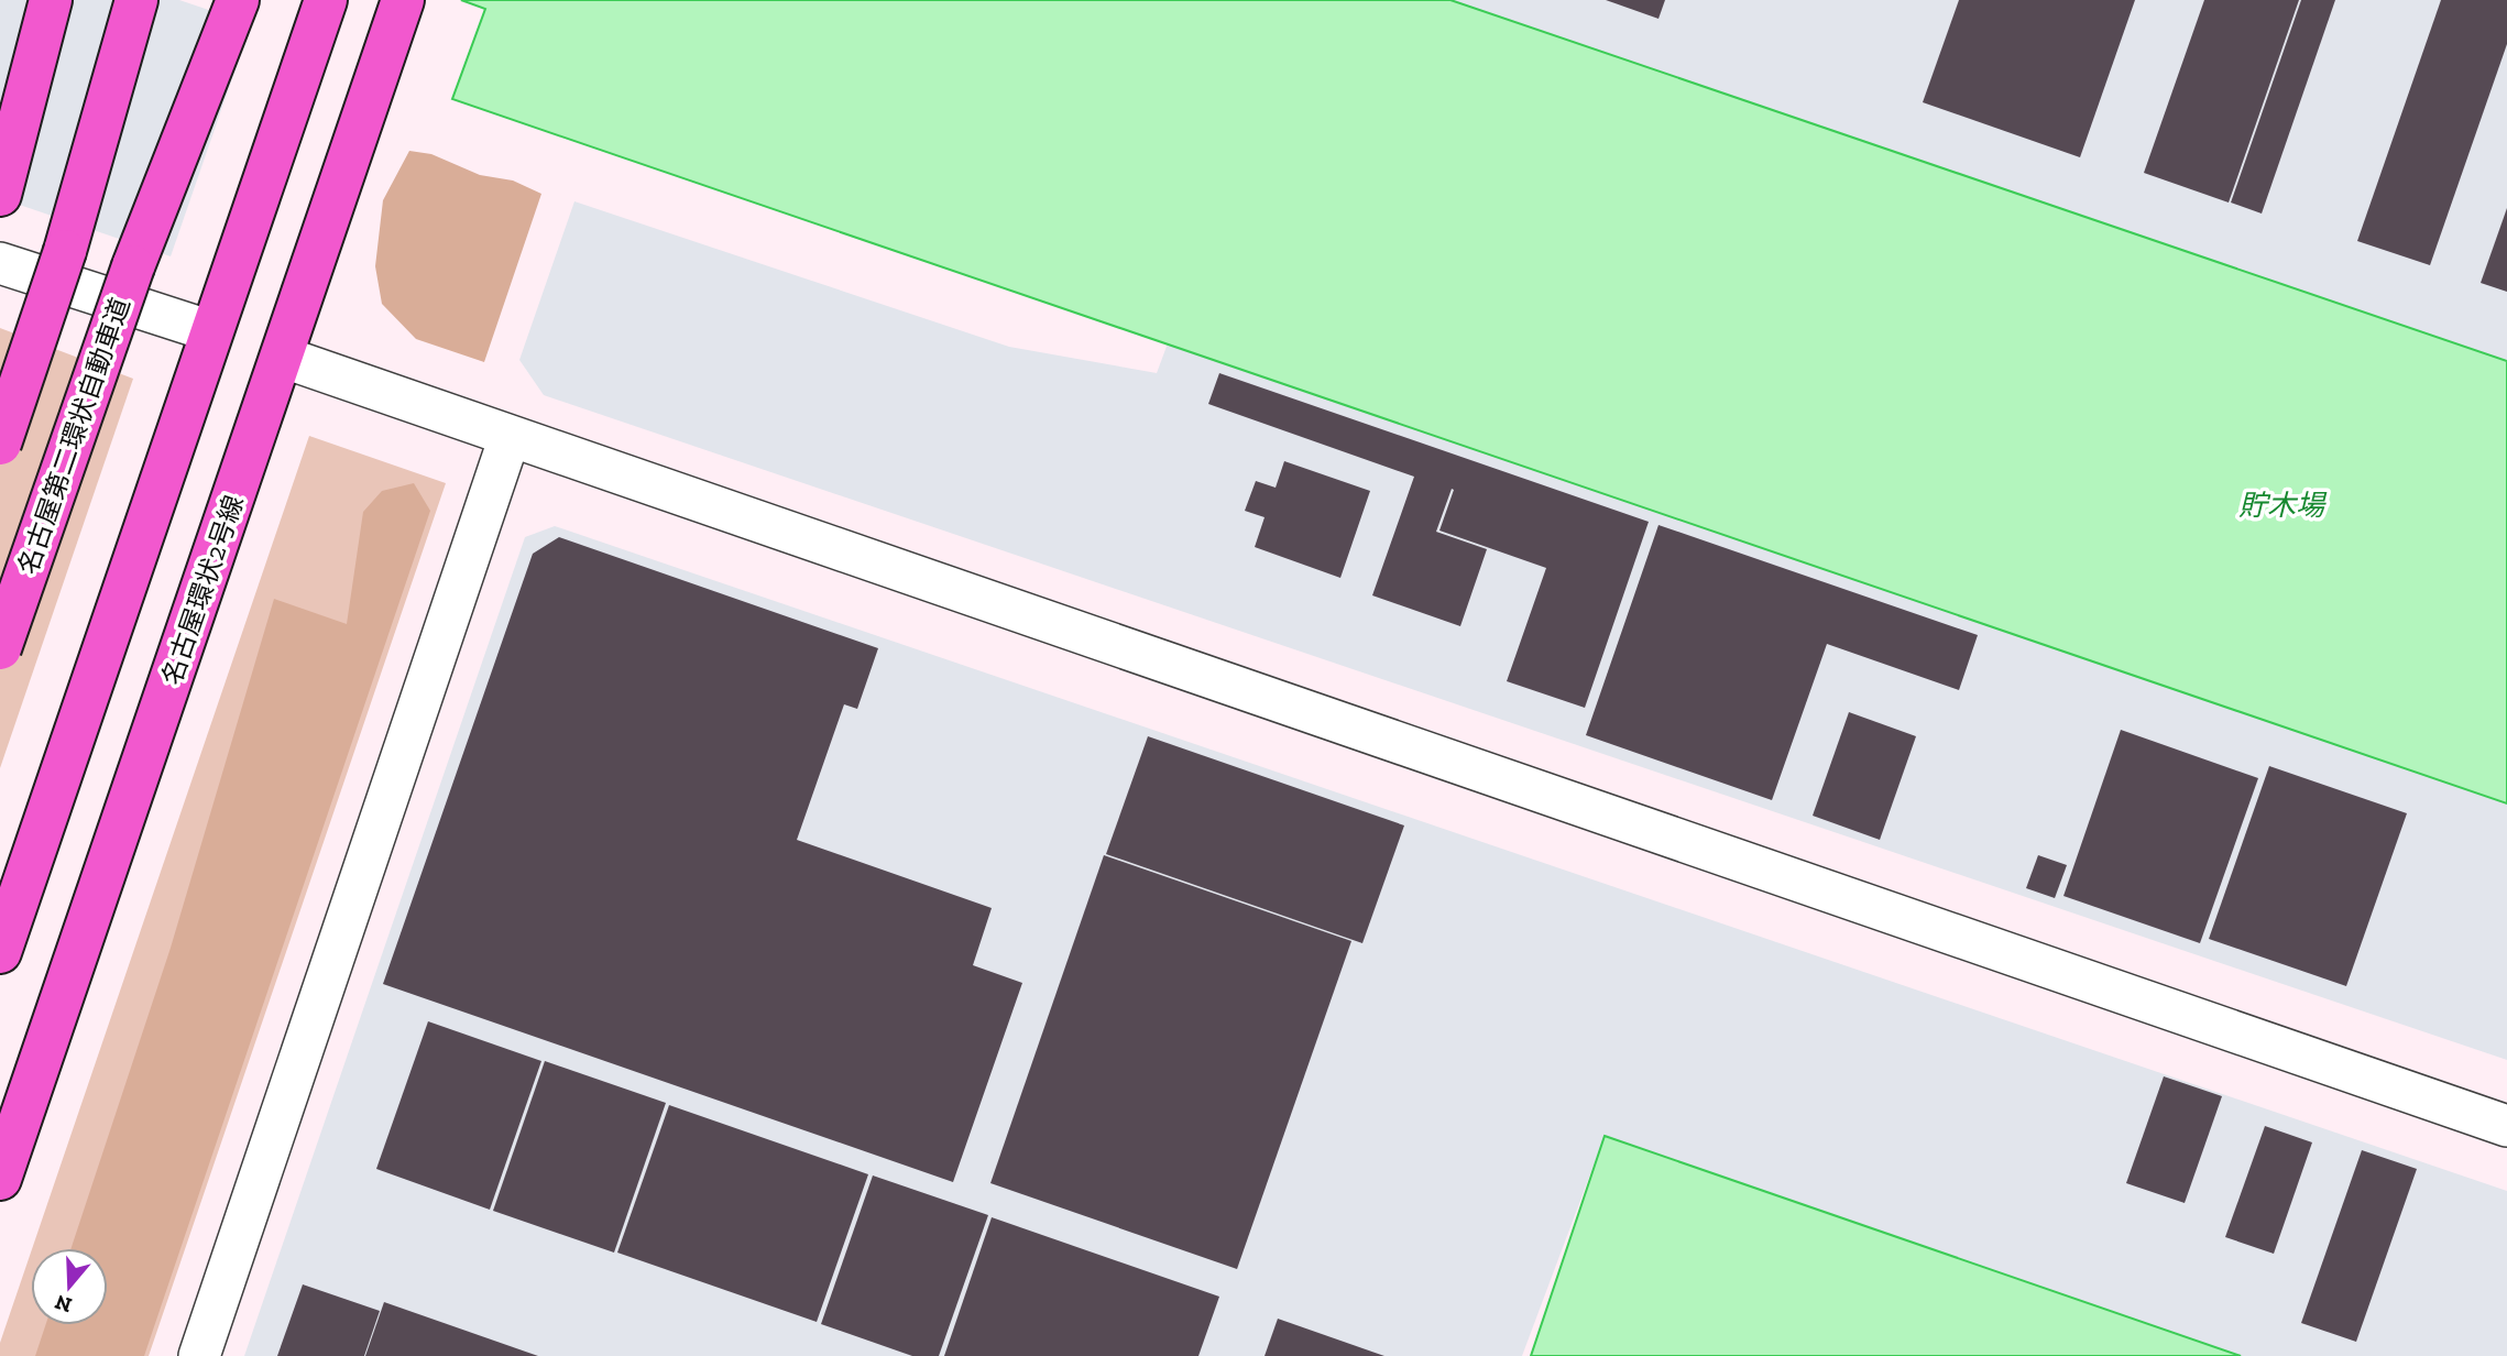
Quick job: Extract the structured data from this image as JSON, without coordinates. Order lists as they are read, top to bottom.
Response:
{
  "streets": {
    "highway": ["名古屋第二環状自動車道", "名古屋環状2号線"]
  },
  "water": ["貯木場"],
  "north": "bottom"
}
